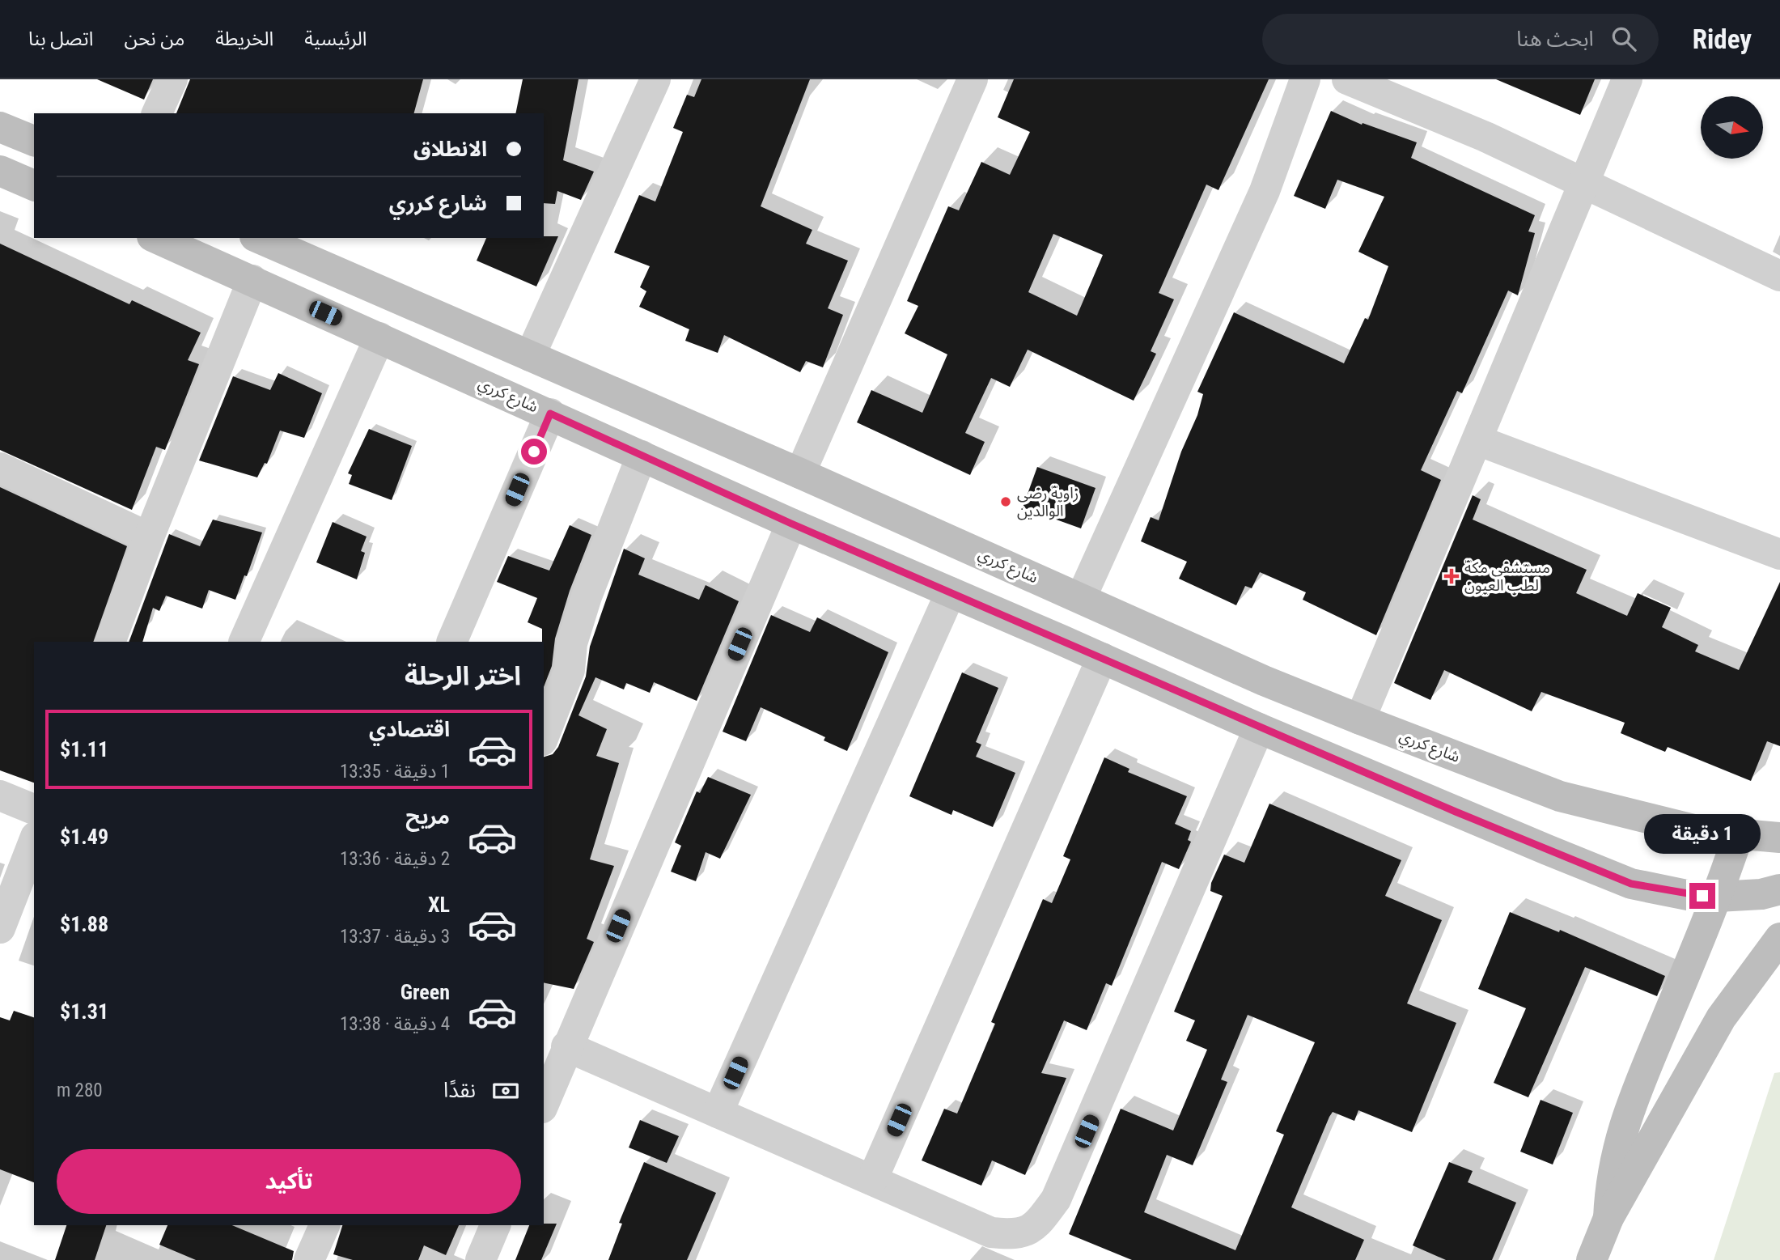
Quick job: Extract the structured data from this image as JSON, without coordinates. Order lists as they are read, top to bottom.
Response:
{
  "streets": {
    "main road": ["شارع كرري"]
  },
  "places": {
    "other": ["زاوية رضى الوالدين"],
    "health": ["مستشفى مكة لطب العيون"]
  },
  "north": "right",
  "page": {
    "header": "Ridey",
    "search": "ابحث هنا",
    "nav": [
      "الرئيسية",
      "الخريطة",
      "من نحن",
      "اتصل بنا"
    ],
    "banner": ["الانطلاق", "شارع كرري"],
    "heading": "اختر الرحلة",
    "list": [
      {
        "name": "اقتصادي",
        "note": "1 دقيقة · 13:35",
        "value": "$1.11"
      },
      {
        "name": "مريح",
        "note": "2 دقيقة · 13:36",
        "value": "$1.49"
      },
      {
        "name": "XL",
        "note": "3 دقيقة · 13:37",
        "value": "$1.88"
      },
      {
        "name": "Green",
        "note": "4 دقيقة · 13:38",
        "value": "$1.31"
      }
    ],
    "bubble": "1 دقيقة",
    "pay": ["نقدًا", "280 m"],
    "buttons": "تأكيد"
  }
}
